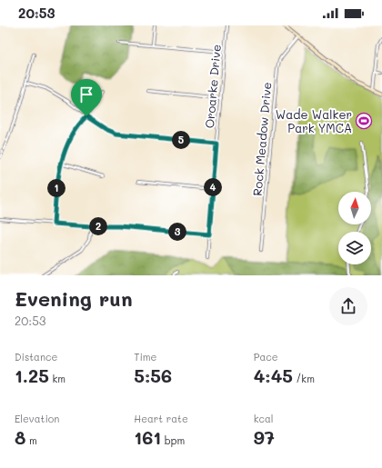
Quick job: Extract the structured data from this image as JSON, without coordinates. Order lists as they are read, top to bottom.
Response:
{
  "streets": {
    "street": ["Oroarke Drive", "Rock Meadow Drive"]
  },
  "places": {
    "sports": ["Wade Walker Park YMCA"]
  },
  "north": "top",
  "page": {
    "status": "20:53",
    "pins": [
      "5",
      "4",
      "1",
      "2",
      "3"
    ],
    "heading": ["Evening run", "20:53"],
    "stats": [
      ["Distance", "1.25 km"],
      ["Time", "5:56"],
      ["Pace", "4:45 /km"],
      ["Elevation", "8 m"],
      ["Heart rate", "161 bpm"],
      ["kcal", "97"]
    ]
  }
}
